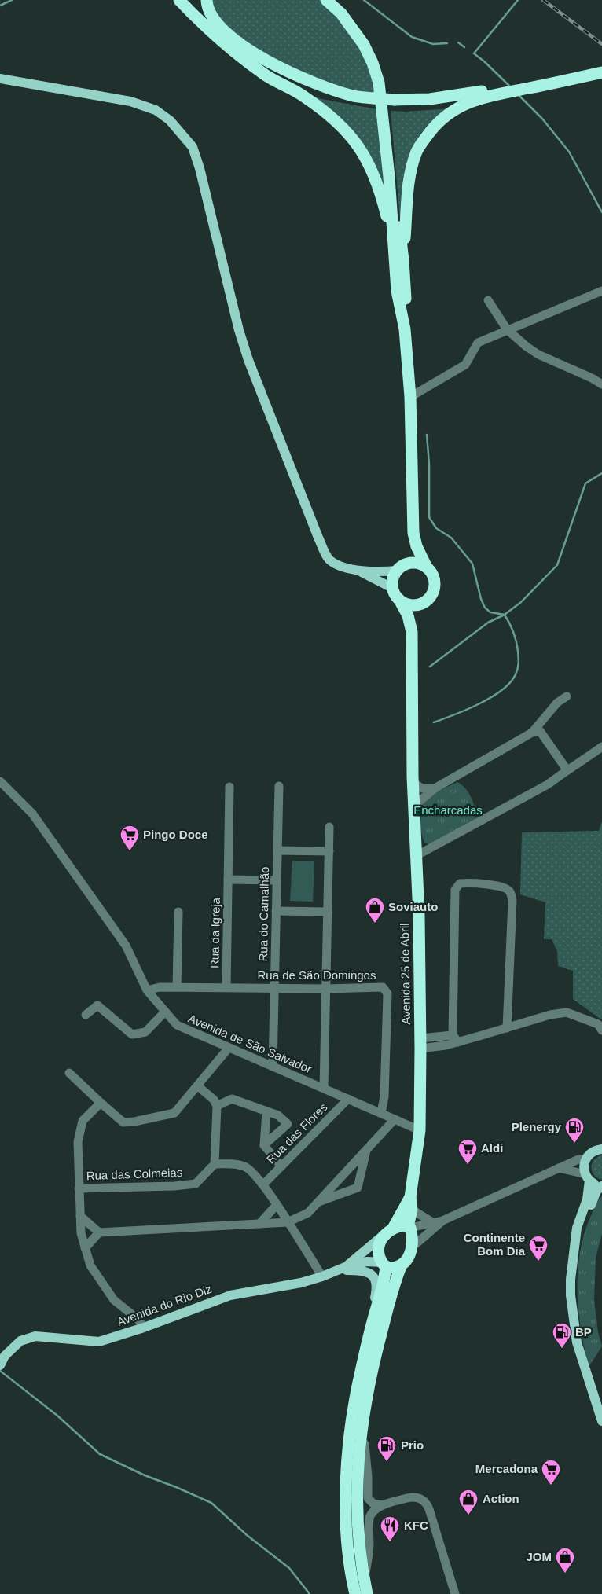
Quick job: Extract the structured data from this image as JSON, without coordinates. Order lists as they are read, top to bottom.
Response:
{
  "streets": {
    "highway": ["Avenida 25 de Abril"],
    "main road": ["Avenida do Rio Diz"],
    "street": [
      "Rua do Camalhão",
      "Rua da Igreja",
      "Rua de São Domingos",
      "Avenida de São Salvador",
      "Rua das Flores",
      "Rua das Colmeias"
    ]
  },
  "crossings": [
    ["Rua do Camalhão", "Rua de São Domingos"],
    ["Rua do Camalhão", "Avenida de São Salvador"],
    ["Rua da Igreja", "Rua de São Domingos"],
    ["Avenida 25 de Abril", "Avenida de São Salvador"],
    ["Avenida 25 de Abril", "Avenida do Rio Diz"],
    ["Rua de São Domingos", "Avenida de São Salvador"],
    ["Avenida de São Salvador", "Rua das Flores"]
  ],
  "parks": ["Encharcadas"],
  "places": {
    "supermarket": [
      "Pingo Doce",
      "Aldi",
      "Continente Bom Dia",
      "Mercadona"
    ],
    "shop": ["Soviauto", "Action", "JOM"],
    "fuel station": ["Plenergy", "BP", "Prio"],
    "restaurant": ["KFC"]
  }
}
